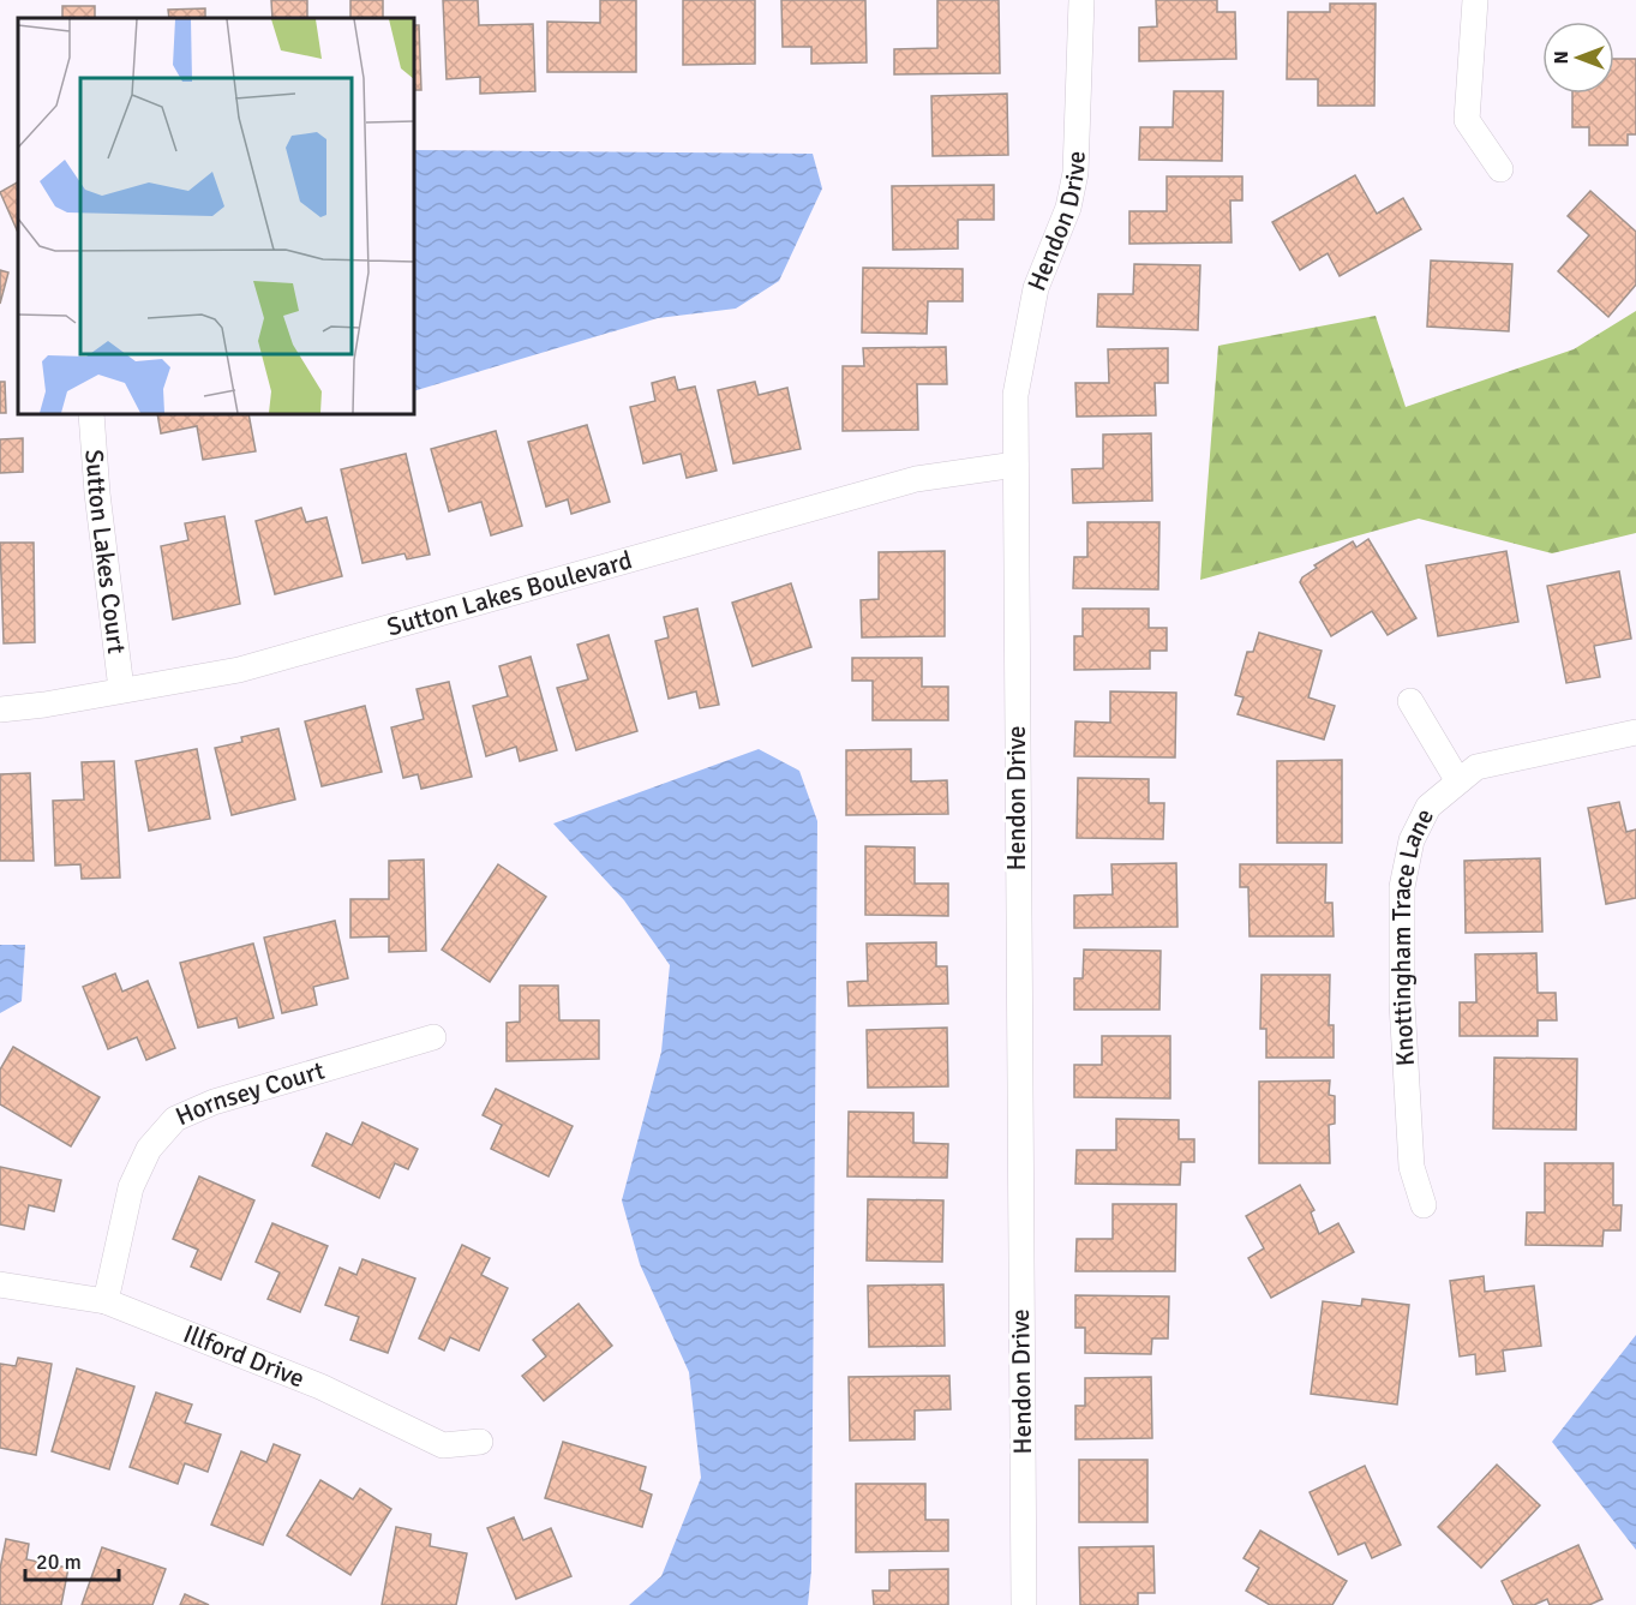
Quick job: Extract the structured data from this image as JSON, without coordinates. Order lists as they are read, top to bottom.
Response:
{
  "streets": {
    "street": [
      "Hendon Drive",
      "Sutton Lakes Court",
      "Sutton Lakes Boulevard",
      "Knottingham Trace Lane",
      "Hornsey Court",
      "Illford Drive"
    ]
  },
  "crossings": [
    ["Hendon Drive", "Sutton Lakes Boulevard"],
    ["Sutton Lakes Court", "Sutton Lakes Boulevard"],
    ["Hornsey Court", "Illford Drive"]
  ],
  "scale_bar": "20 m",
  "north": "left"
}
